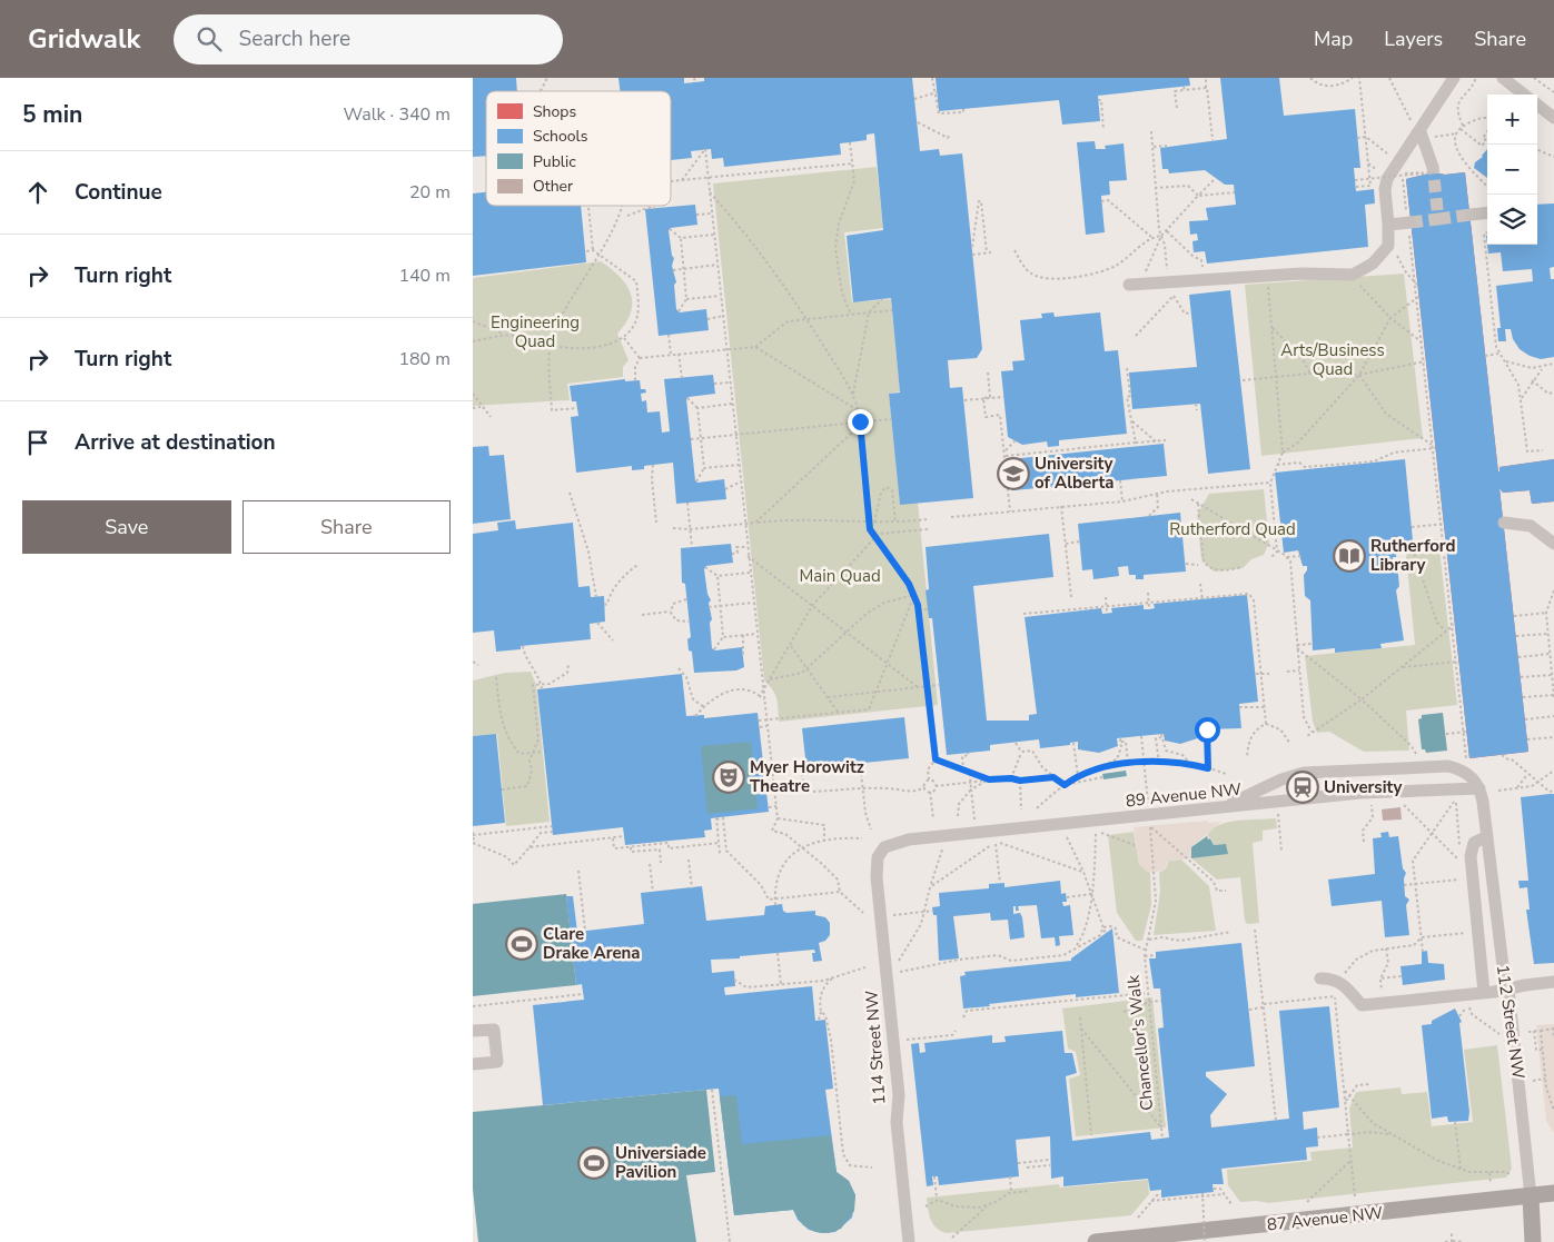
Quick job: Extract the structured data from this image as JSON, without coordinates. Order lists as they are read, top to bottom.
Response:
{
  "streets": {
    "main road": ["112 Street NW", "87 Avenue NW"],
    "street": ["89 Avenue NW", "114 Street NW"],
    "path": ["Chancellor's Walk"]
  },
  "crossings": [
    ["89 Avenue NW", "112 Street NW"],
    ["89 Avenue NW", "114 Street NW"],
    ["112 Street NW", "87 Avenue NW"]
  ],
  "parks": [
    "Engineering Quad",
    "Arts/Business Quad",
    "Rutherford Quad",
    "Main Quad"
  ],
  "places": {
    "school or university": ["University of Alberta"],
    "library": ["Rutherford Library"],
    "theatre": ["Myer Horowitz Theatre"],
    "station": ["University"],
    "sports": ["Clare Drake Arena", "Universiade Pavilion"]
  },
  "legend": [
    "Shops",
    "Schools",
    "Public",
    "Other"
  ],
  "page": {
    "header": "Gridwalk",
    "search": "Search here",
    "nav": ["Map", "Layers", "Share"],
    "heading": ["5 min", "Walk · 340 m"],
    "map_buttons": ["+", "−"],
    "list": [
      ["Continue", "20 m"],
      ["Turn right", "140 m"],
      ["Turn right", "180 m"],
      "Arrive at destination"
    ],
    "buttons": ["Save", "Share"]
  }
}
